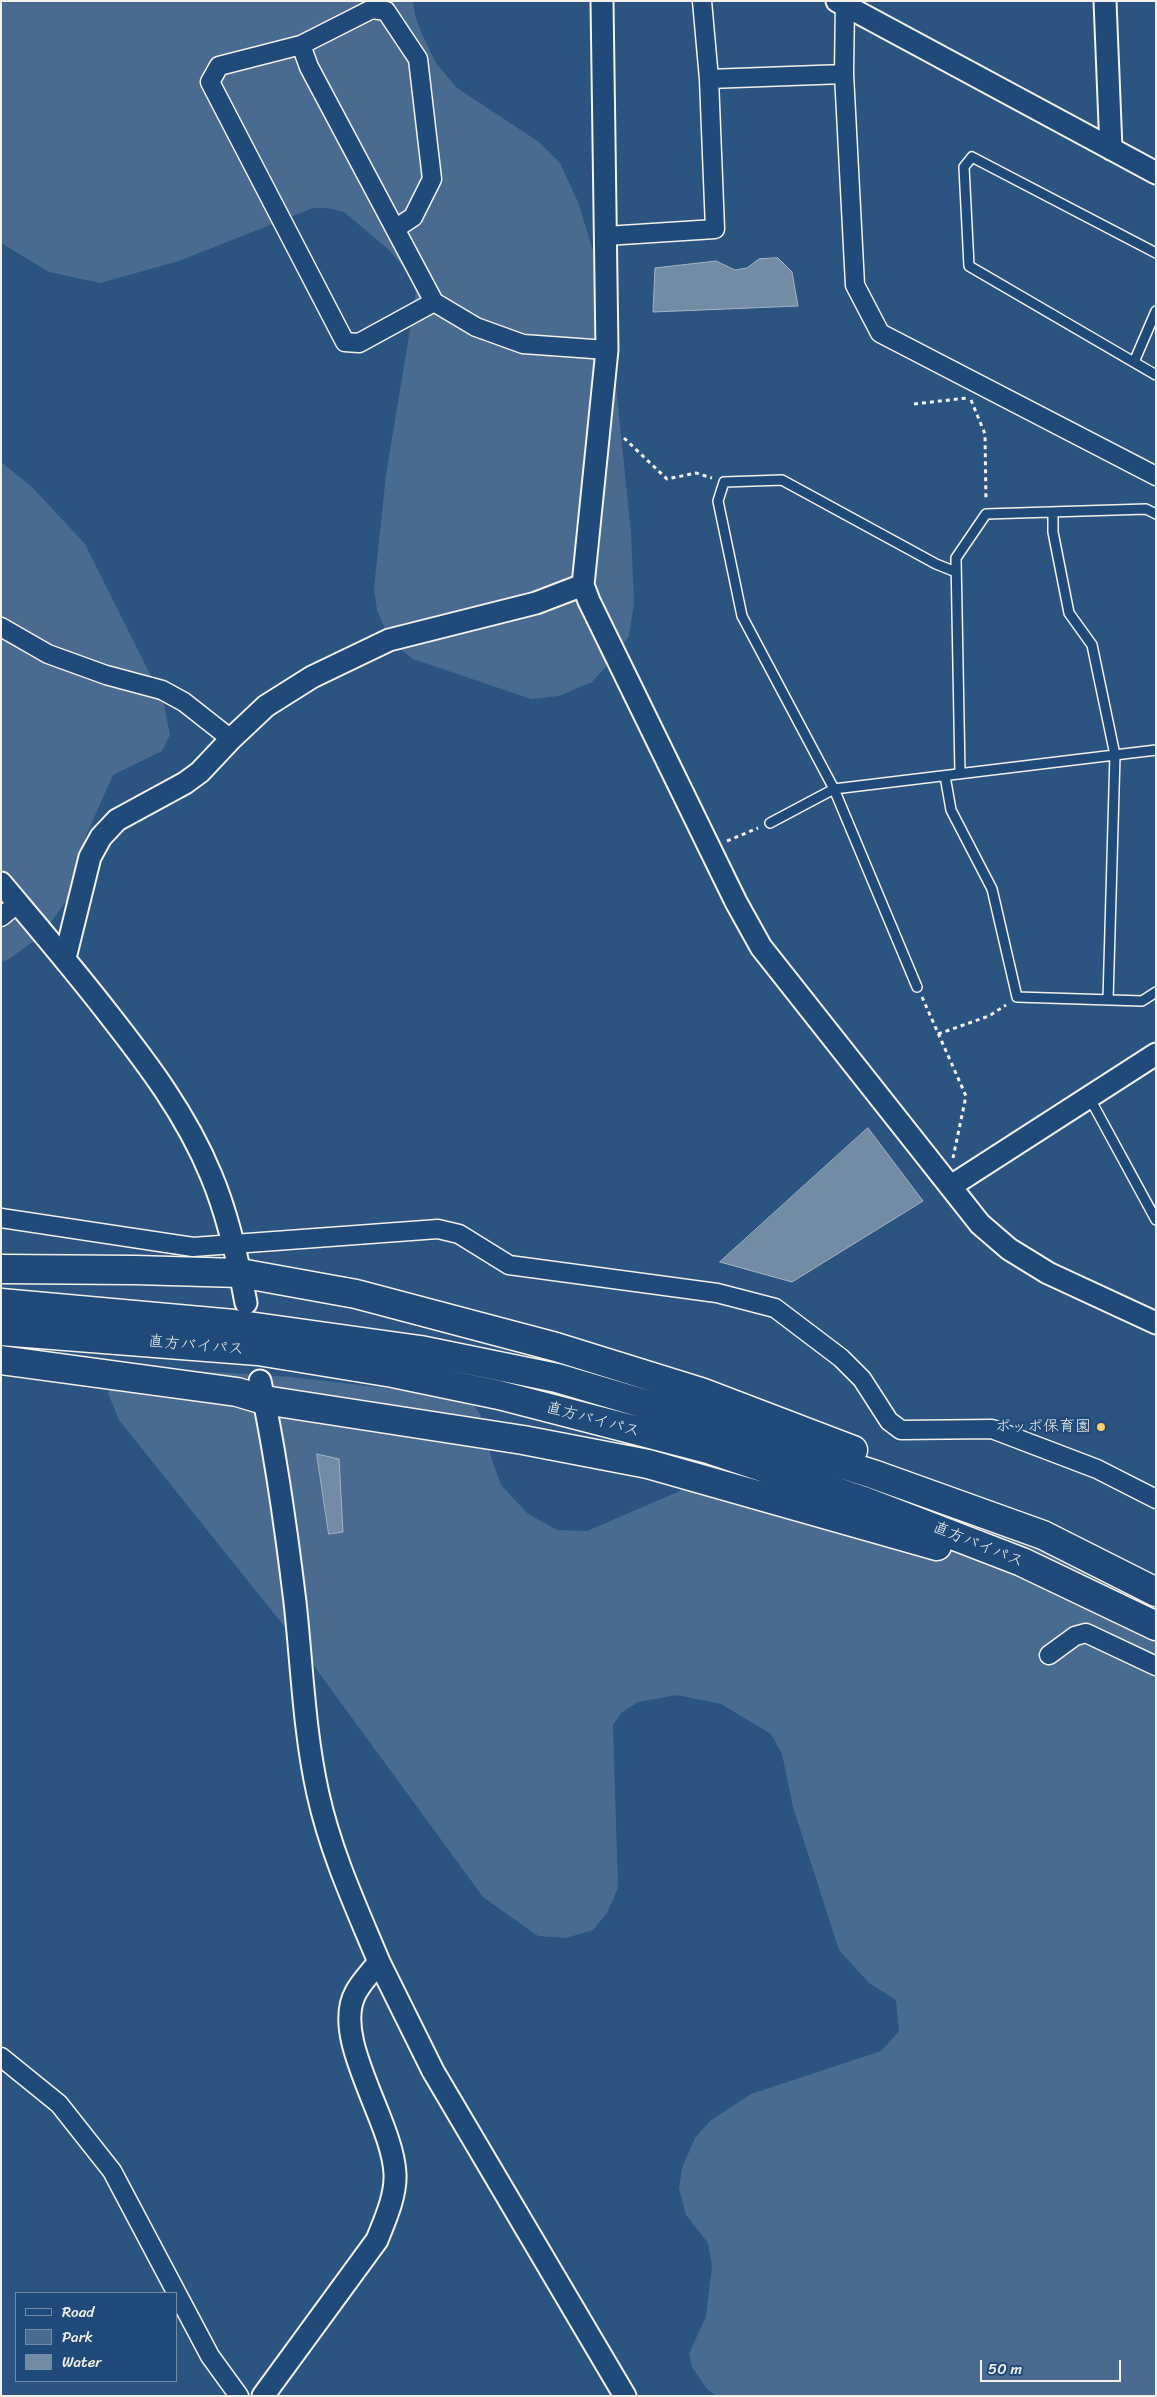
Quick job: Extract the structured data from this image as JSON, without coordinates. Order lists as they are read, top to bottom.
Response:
{
  "streets": {
    "highway": ["直方バイパス"]
  },
  "places": ["ポッポ保育園"],
  "legend": ["Road", "Park", "Water"],
  "scale_bar": "50 m"
}
